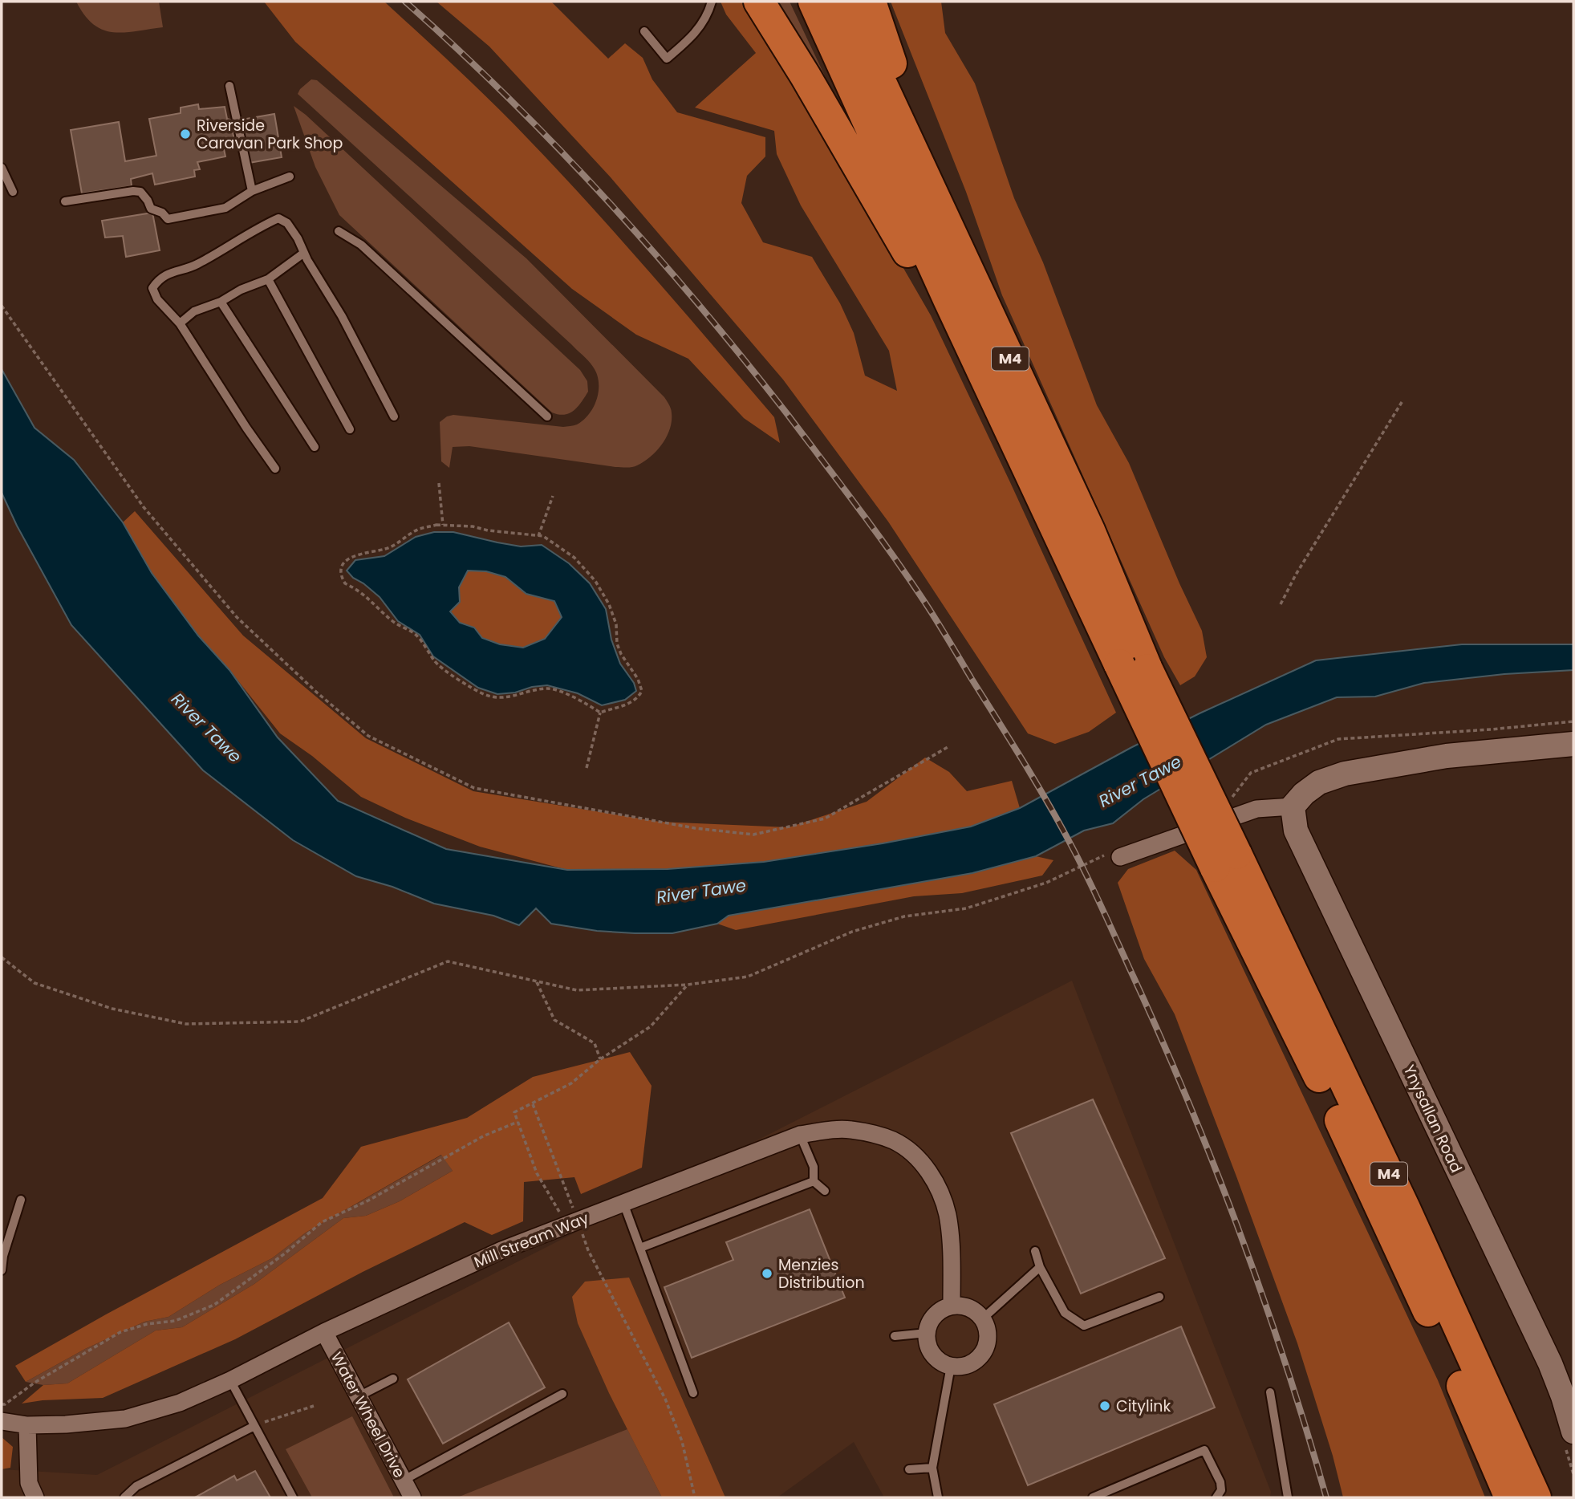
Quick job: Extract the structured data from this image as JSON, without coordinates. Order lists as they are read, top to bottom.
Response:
{
  "streets": {
    "highway": ["M4"],
    "street": ["Ynysallan Road", "Mill Stream Way", "Water Wheel Drive"]
  },
  "crossings": [
    ["Mill Stream Way", "Water Wheel Drive"]
  ],
  "water": ["River Tawe"],
  "places": ["Riverside Caravan Park Shop", "Menzies Distribution", "Citylink"]
}
